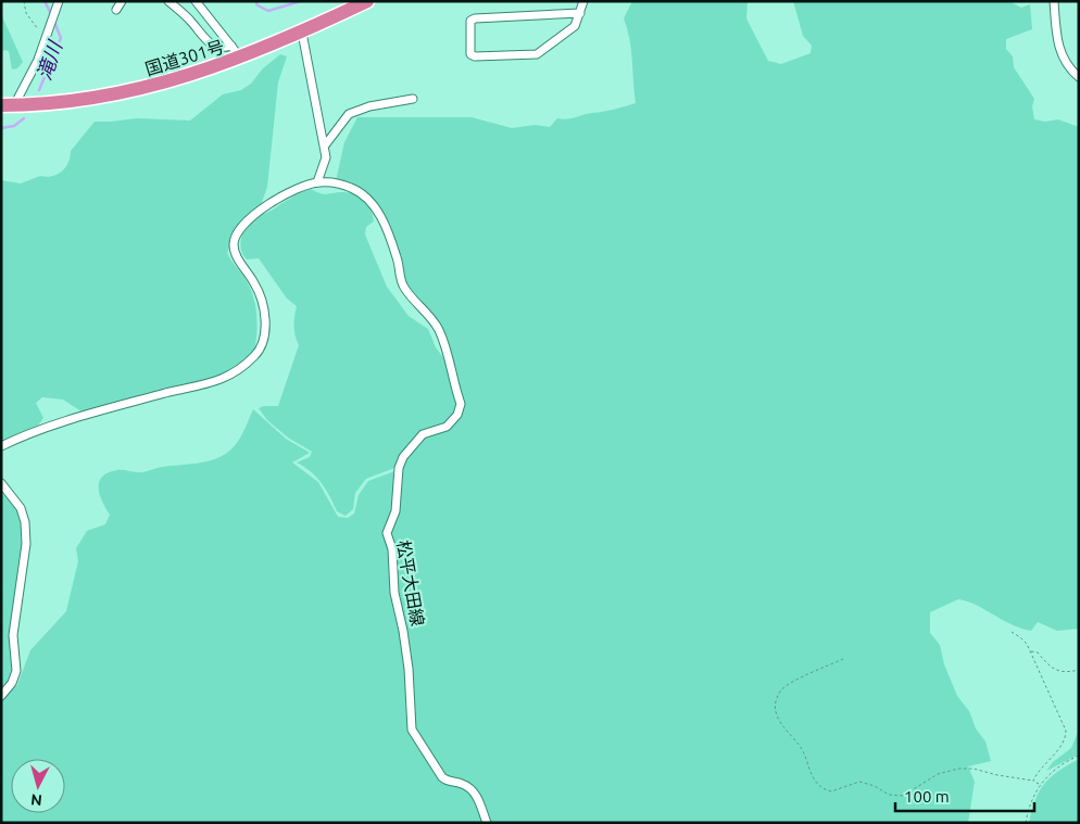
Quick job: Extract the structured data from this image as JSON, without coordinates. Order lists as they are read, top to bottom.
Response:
{
  "streets": {
    "highway": ["国道301号"],
    "street": ["松平大田線"]
  },
  "water": ["滝川"],
  "scale_bar": "100 m",
  "north": "bottom"
}
